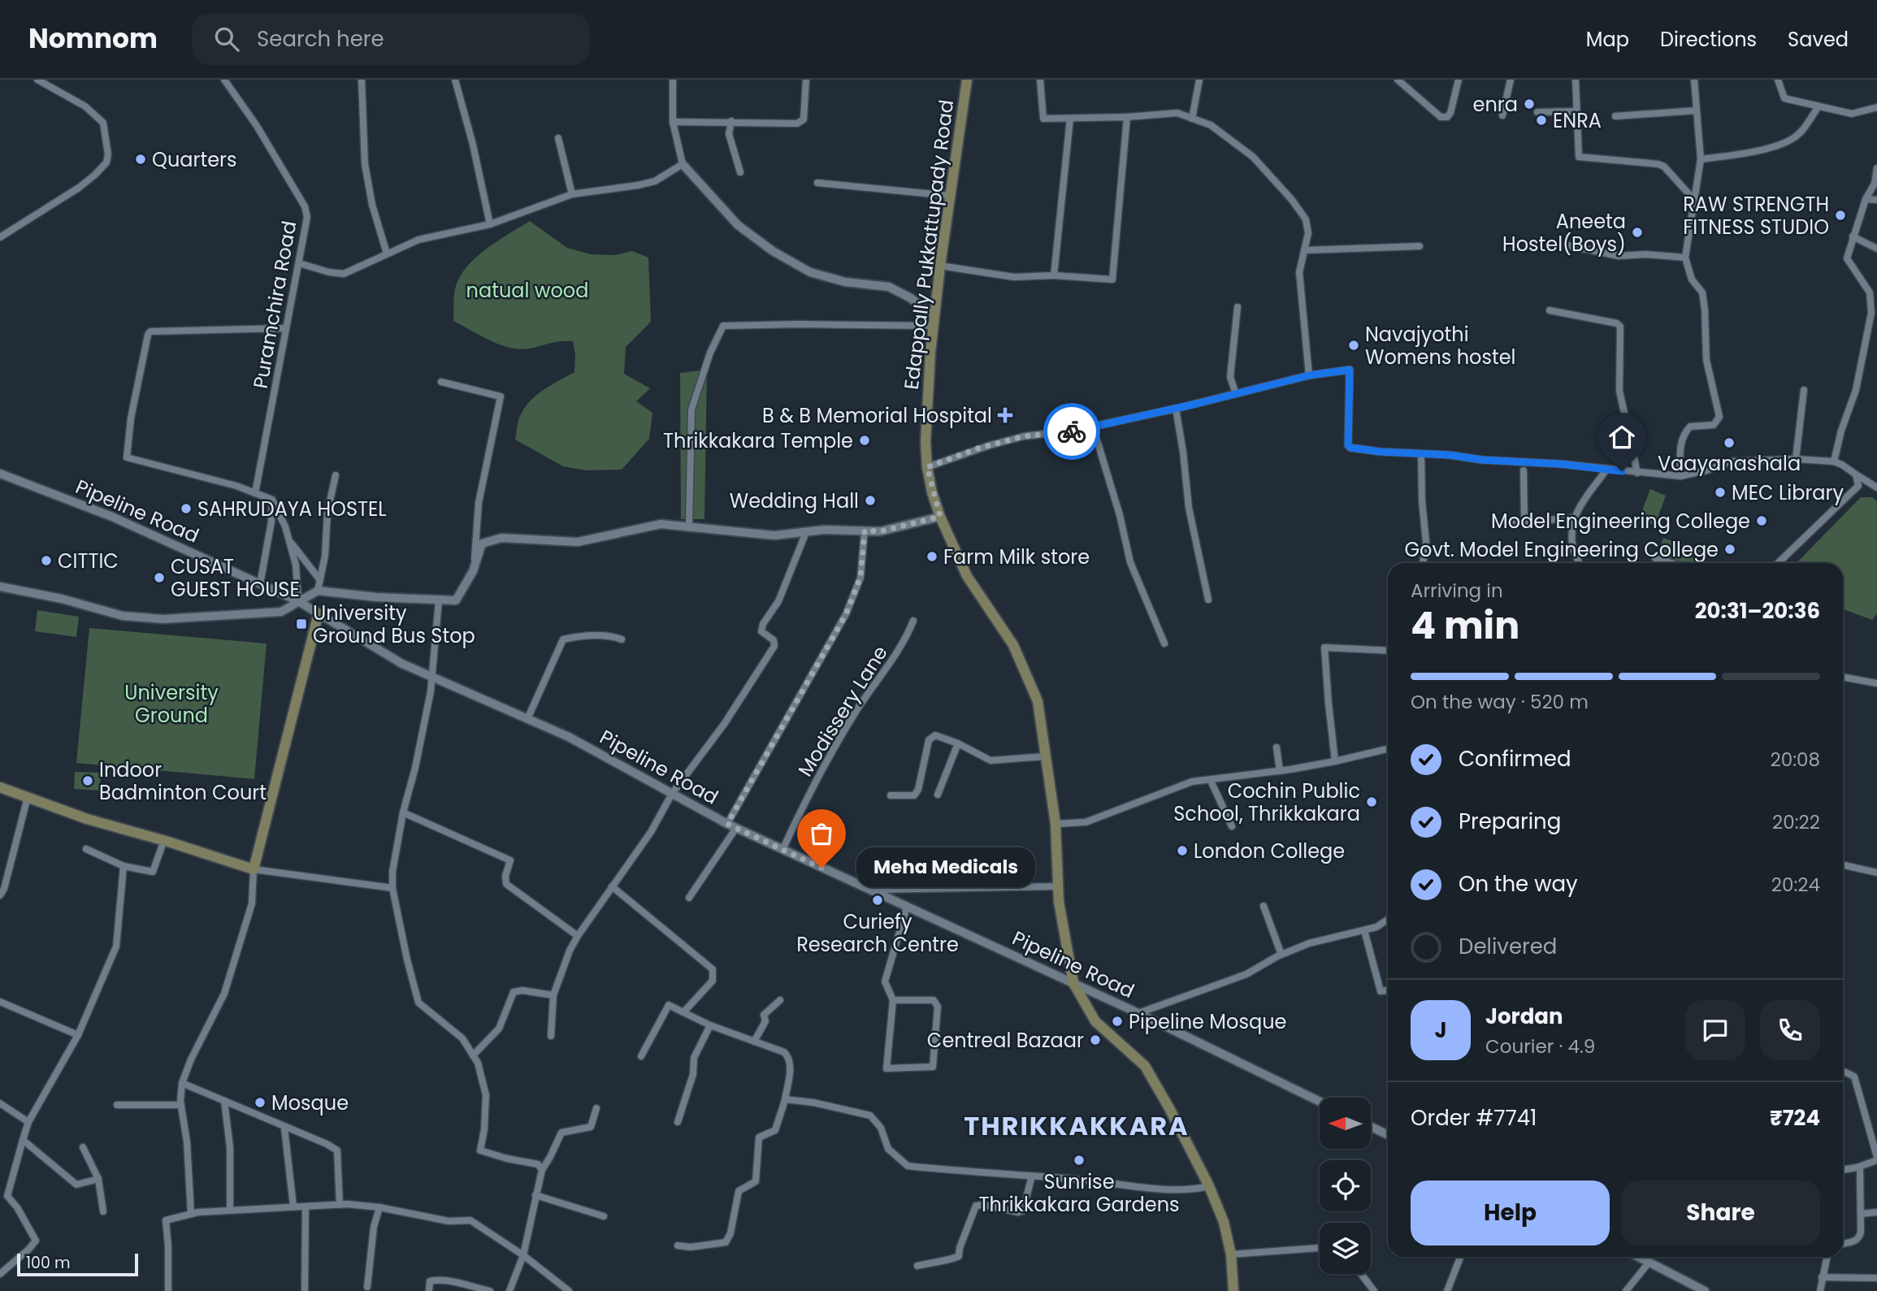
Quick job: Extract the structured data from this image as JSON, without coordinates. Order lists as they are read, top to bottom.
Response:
{
  "streets": {
    "main road": ["Edappally Pukkattupady Road"],
    "street": ["Puramchira Road", "Pipeline Road", "Modissery Lane"]
  },
  "crossings": [
    ["Edappally Pukkattupady Road", "Pipeline Road"],
    ["Pipeline Road", "Modissery Lane"]
  ],
  "districts": ["THRIKKAKKARA"],
  "parks": ["natual wood", "University Ground"],
  "places": {
    "other": [
      "enra",
      "ENRA",
      "Quarters",
      "RAW STRENGTH FITNESS STUDIO",
      "Aneeta Hostel(Boys)",
      "Navajyothi Womens hostel",
      "Thrikkakara Temple",
      "Vaayanashala",
      "MEC Library",
      "Wedding Hall",
      "SAHRUDAYA HOSTEL",
      "Model Engineering College",
      "Govt. Model Engineering College",
      "Farm Milk store",
      "CITTIC",
      "CUSAT GUEST HOUSE",
      "Indoor Badminton Court",
      "Cochin Public School, Thrikkakara",
      "London College",
      "Meha Medicals",
      "Curiefy Research Centre",
      "Pipeline Mosque",
      "Centreal Bazaar",
      "Mosque",
      "Sunrise Thrikkakara Gardens"
    ],
    "health": ["B & B Memorial Hospital"],
    "transit": ["University Ground Bus Stop"]
  },
  "scale_bar": "100 m",
  "north": "left",
  "page": {
    "header": "Nomnom",
    "search": "Search here",
    "nav": ["Map", "Directions", "Saved"],
    "heading": ["4 min", "Arriving in", "20:31–20:36"],
    "panel": [
      "Jordan",
      "Courier · 4.9",
      "Order #7741",
      "₹724"
    ],
    "bar": "On the way · 520 m",
    "list": [
      ["Confirmed", "20:08"],
      ["Preparing", "20:22"],
      ["On the way", "20:24"],
      "Delivered"
    ],
    "bubble": "Meha Medicals",
    "round": "J",
    "buttons": ["Help", "Share"],
    "scale": "100 m"
  }
}
